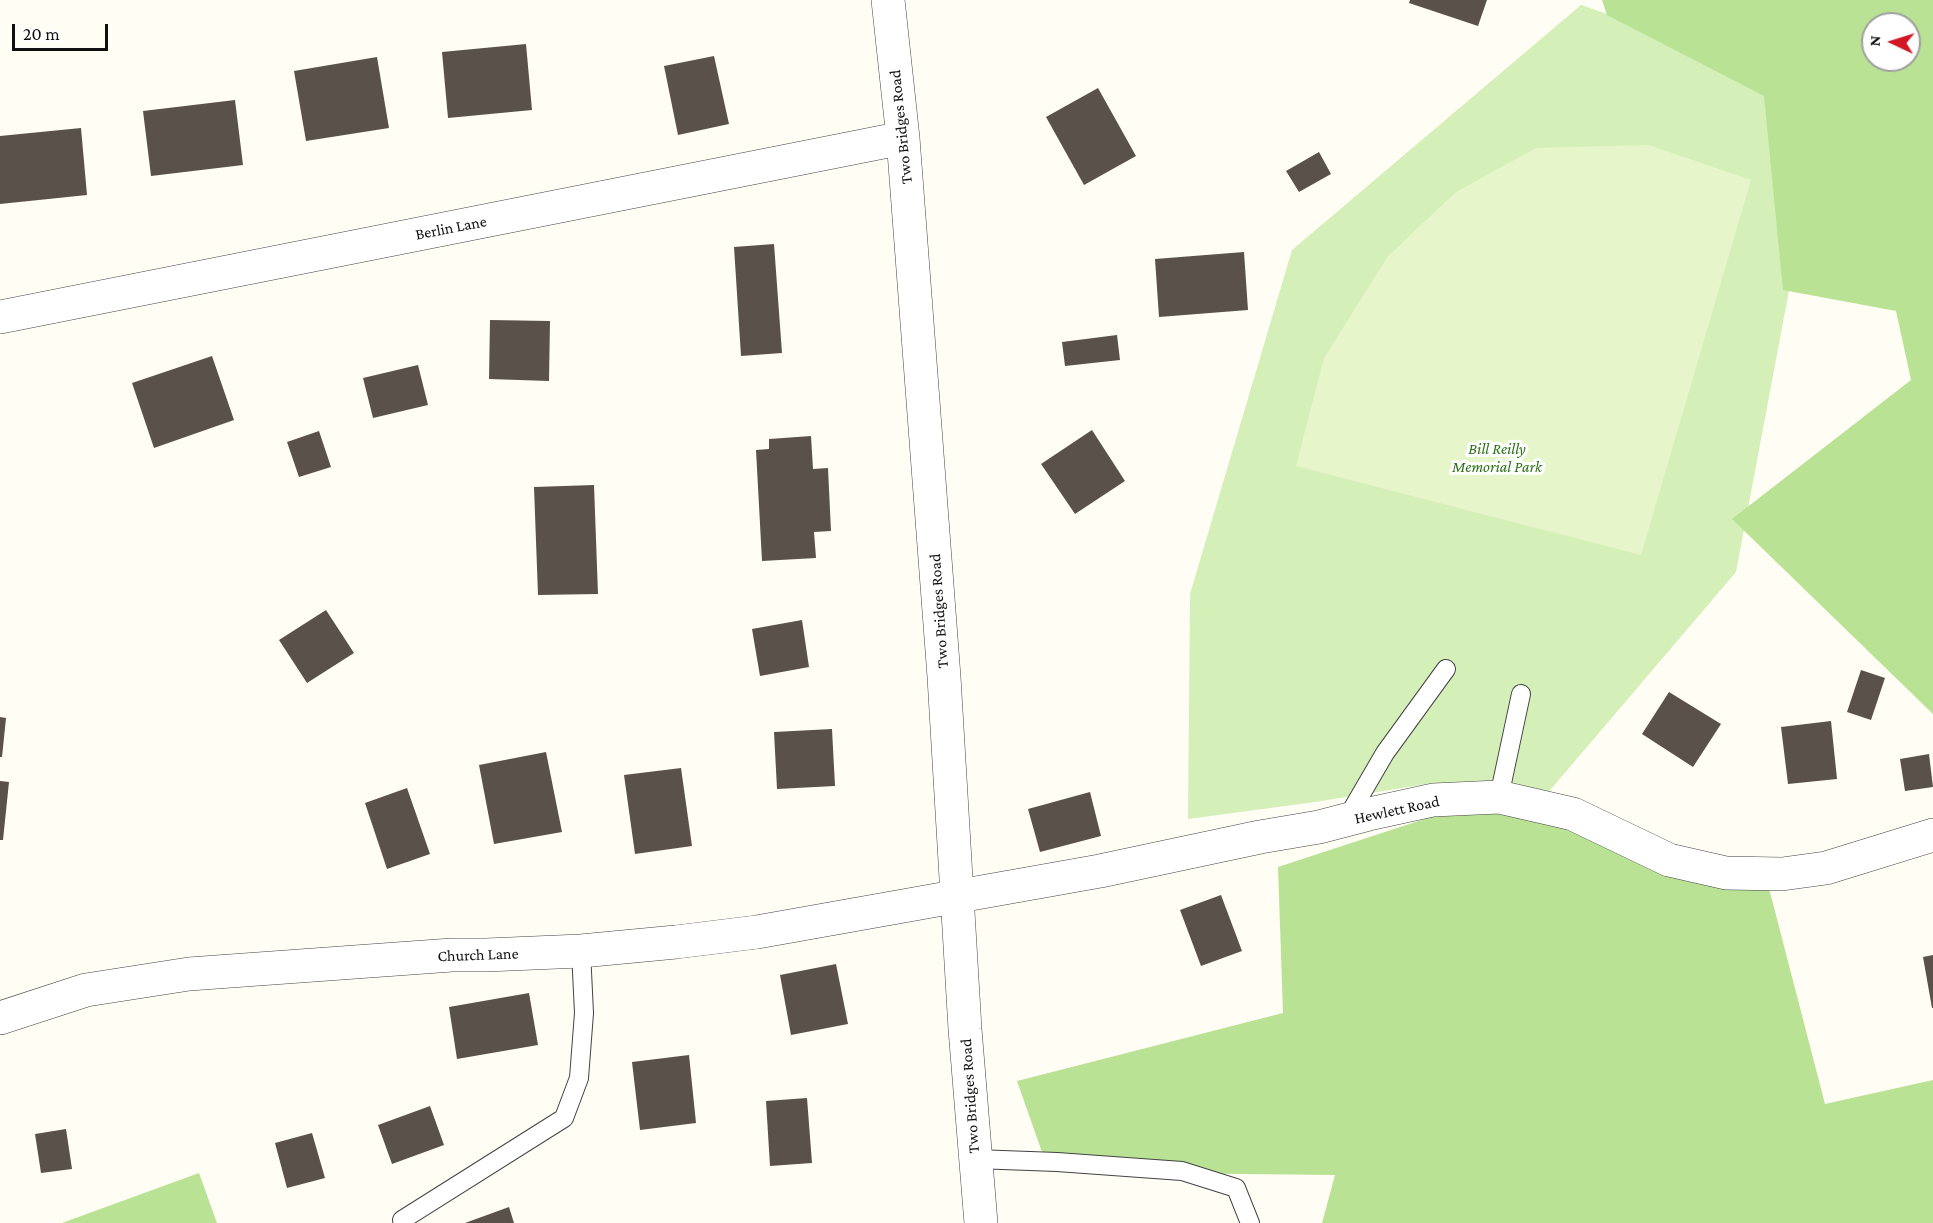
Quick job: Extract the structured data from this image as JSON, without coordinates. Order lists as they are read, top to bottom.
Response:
{
  "streets": {
    "street": [
      "Two Bridges Road",
      "Berlin Lane",
      "Hewlett Road",
      "Church Lane"
    ]
  },
  "crossings": [
    ["Two Bridges Road", "Berlin Lane"],
    ["Two Bridges Road", "Hewlett Road"],
    ["Two Bridges Road", "Church Lane"],
    ["Hewlett Road", "Church Lane"]
  ],
  "parks": ["Bill Reilly Memorial Park"],
  "scale_bar": "20 m",
  "north": "left"
}
